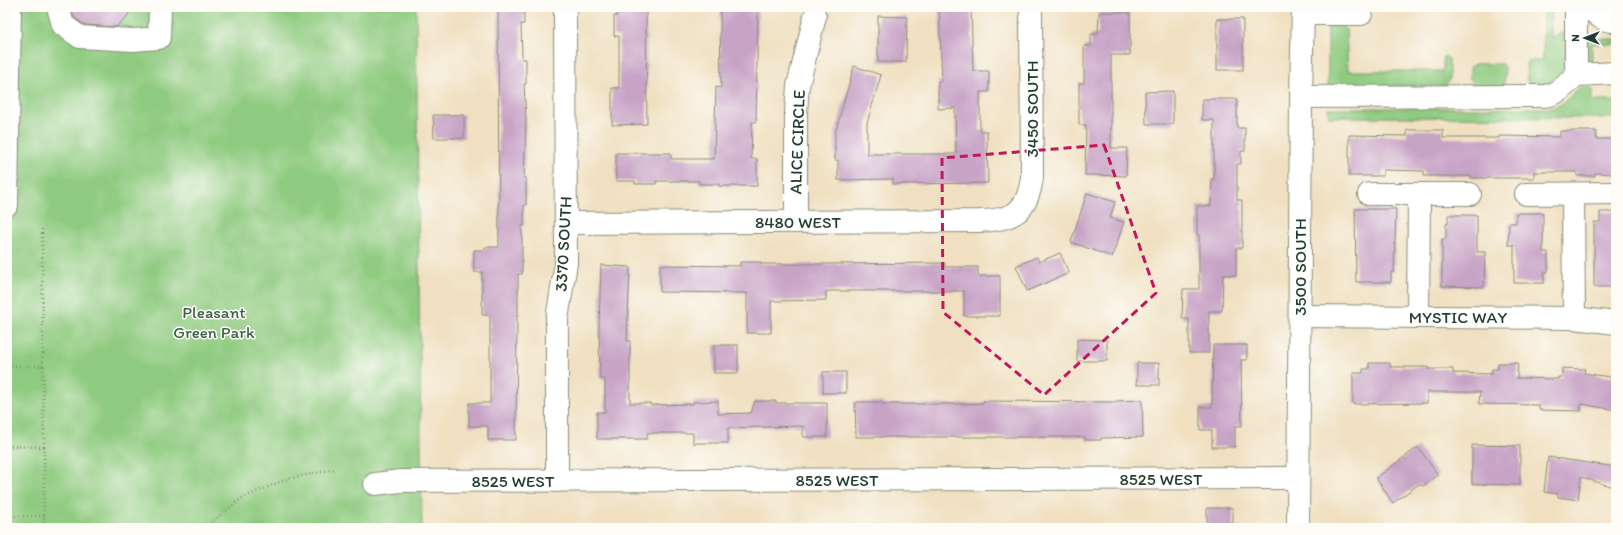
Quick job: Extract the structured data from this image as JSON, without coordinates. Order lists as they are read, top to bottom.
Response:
{
  "streets": {
    "street": [
      "3450 SOUTH",
      "ALICE CIRCLE",
      "8480 WEST",
      "3370 SOUTH",
      "3500 SOUTH",
      "MYSTIC WAY",
      "8525 WEST"
    ]
  },
  "crossings": [
    ["3450 SOUTH", "8480 WEST"],
    ["ALICE CIRCLE", "8480 WEST"],
    ["8480 WEST", "3370 SOUTH"],
    ["3370 SOUTH", "8525 WEST"],
    ["3500 SOUTH", "MYSTIC WAY"],
    ["3500 SOUTH", "8525 WEST"]
  ],
  "parks": ["Pleasant Green Park"],
  "north": "left"
}
